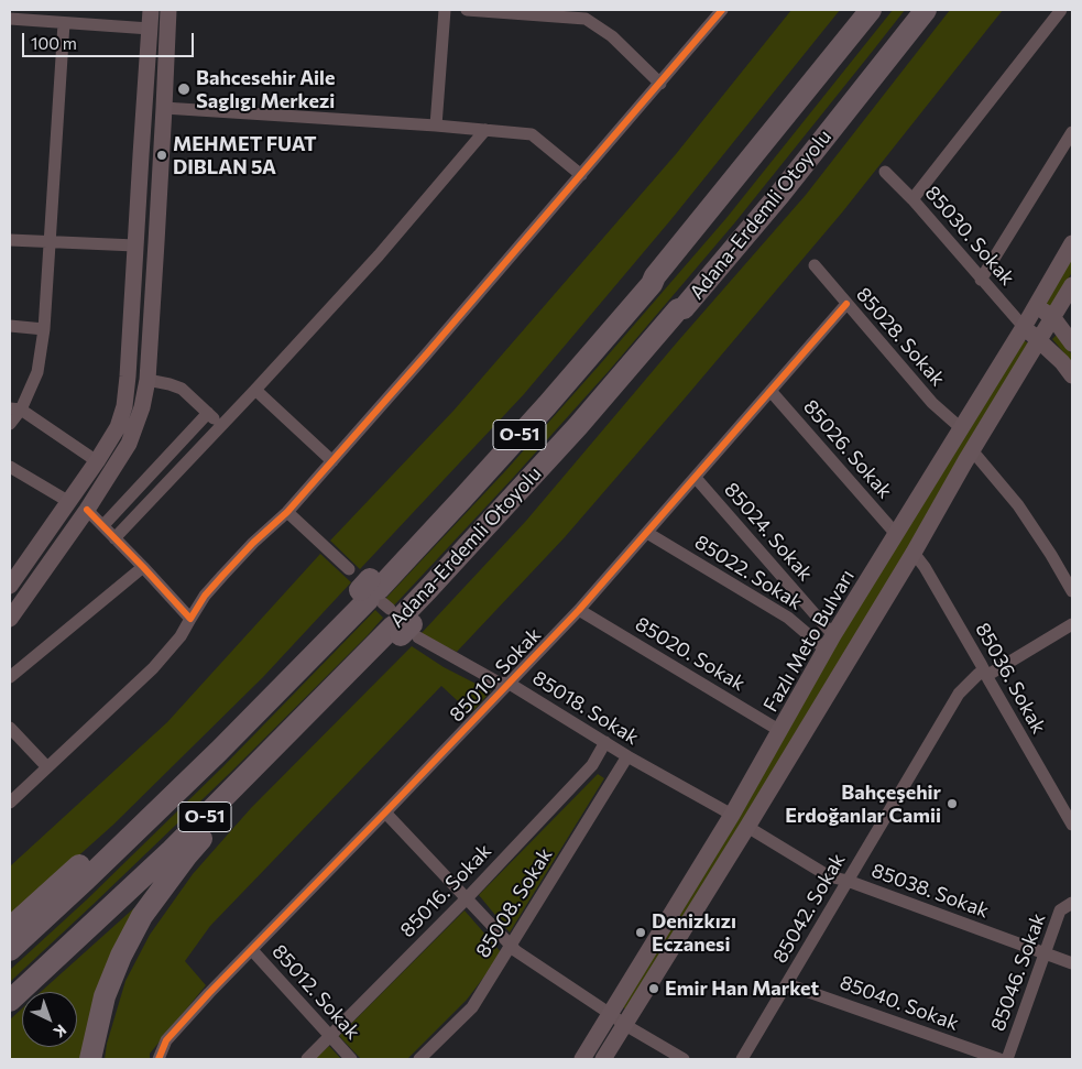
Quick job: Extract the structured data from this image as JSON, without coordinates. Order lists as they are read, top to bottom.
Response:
{
  "streets": {
    "highway": ["Adana-Erdemli Otoyolu", "O-51"],
    "main road": ["Fazlı Meto Bulvarı"],
    "street": [
      "85030. Sokak",
      "85028. Sokak",
      "85026. Sokak",
      "85024. Sokak",
      "85022. Sokak",
      "85020. Sokak",
      "85010. Sokak",
      "85036. Sokak",
      "85018. Sokak",
      "85016. Sokak",
      "85038. Sokak",
      "85008. Sokak",
      "85042. Sokak",
      "85046. Sokak",
      "85012. Sokak",
      "85040. Sokak"
    ]
  },
  "crossings": [
    ["Adana-Erdemli Otoyolu", "85018. Sokak"],
    ["85030. Sokak", "Fazlı Meto Bulvarı"],
    ["85028. Sokak", "Fazlı Meto Bulvarı"],
    ["85028. Sokak", "85010. Sokak"],
    ["85026. Sokak", "Fazlı Meto Bulvarı"],
    ["85026. Sokak", "85010. Sokak"],
    ["85024. Sokak", "85022. Sokak"],
    ["85024. Sokak", "Fazlı Meto Bulvarı"],
    ["85024. Sokak", "85010. Sokak"],
    ["85022. Sokak", "Fazlı Meto Bulvarı"],
    ["85022. Sokak", "85010. Sokak"],
    ["Fazlı Meto Bulvarı", "85020. Sokak"],
    ["Fazlı Meto Bulvarı", "85018. Sokak"],
    ["85020. Sokak", "85010. Sokak"],
    ["85010. Sokak", "85018. Sokak"],
    ["85010. Sokak", "85012. Sokak"],
    ["85036. Sokak", "85042. Sokak"],
    ["85018. Sokak", "85016. Sokak"],
    ["85018. Sokak", "85008. Sokak"],
    ["85016. Sokak", "85012. Sokak"],
    ["85038. Sokak", "85042. Sokak"],
    ["85038. Sokak", "85046. Sokak"],
    ["85042. Sokak", "85040. Sokak"]
  ],
  "places": [
    "Bahcesehir Aile Saglıgı Merkezi",
    "MEHMET FUAT DIBLAN 5A",
    "Bahçeşehir Erdoğanlar Camii",
    "Denizkızı Eczanesi",
    "Emir Han Market"
  ],
  "scale_bar": "100 m",
  "north": "bottom right"
}
